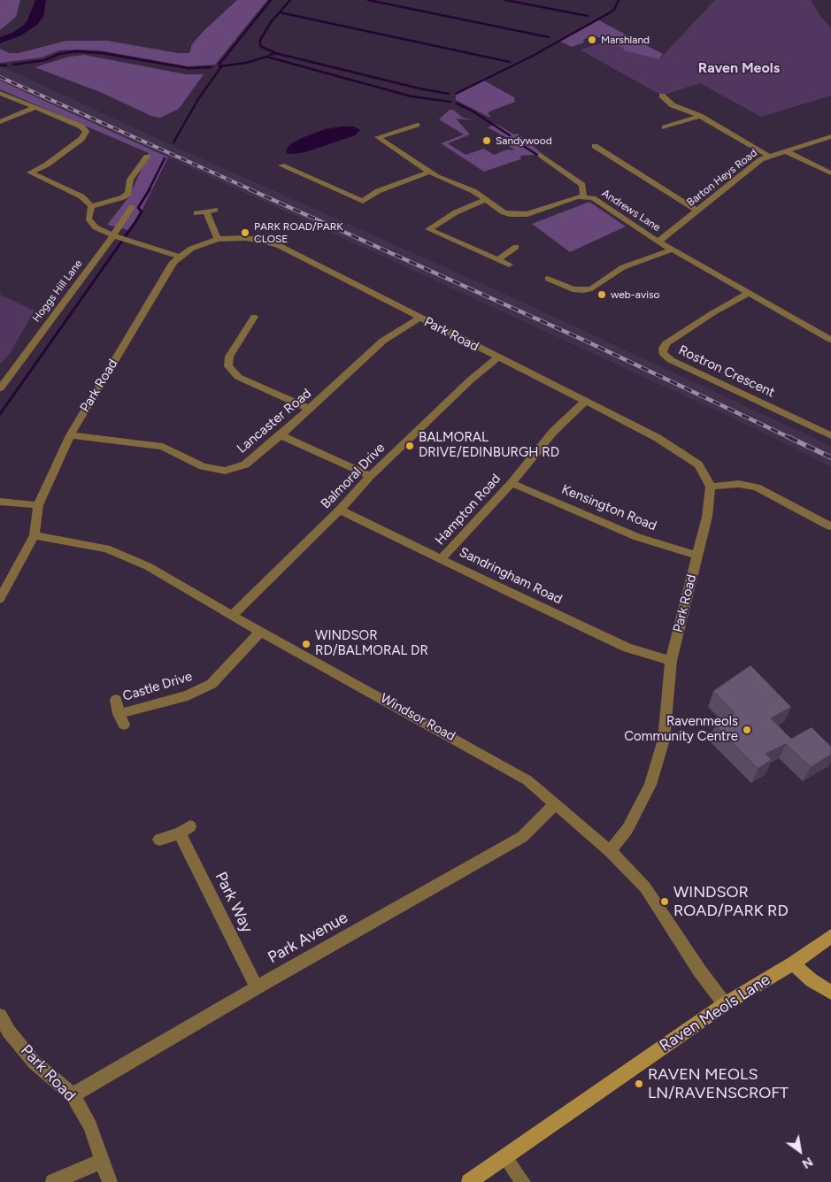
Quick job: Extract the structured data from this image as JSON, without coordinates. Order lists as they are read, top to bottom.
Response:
{
  "streets": {
    "street": [
      "Barton Heys Road",
      "Andrews Lane",
      "Hoggs Hill Lane",
      "Park Road",
      "Rostron Crescent",
      "Lancaster Road",
      "Balmoral Drive",
      "Kensington Road",
      "Hampton Road",
      "Sandringham Road",
      "Castle Drive",
      "Windsor Road",
      "Park Way",
      "Park Avenue",
      "Raven Meols Lane"
    ]
  },
  "crossings": [
    ["Barton Heys Road", "Andrews Lane"],
    ["Andrews Lane", "Rostron Crescent"],
    ["Park Road", "Lancaster Road"],
    ["Park Road", "Balmoral Drive"],
    ["Park Road", "Kensington Road"],
    ["Park Road", "Hampton Road"],
    ["Park Road", "Sandringham Road"],
    ["Park Road", "Windsor Road"],
    ["Park Road", "Park Avenue"],
    ["Balmoral Drive", "Sandringham Road"],
    ["Balmoral Drive", "Windsor Road"],
    ["Kensington Road", "Hampton Road"],
    ["Hampton Road", "Sandringham Road"],
    ["Castle Drive", "Windsor Road"],
    ["Windsor Road", "Park Avenue"],
    ["Windsor Road", "Raven Meols Lane"],
    ["Park Way", "Park Avenue"]
  ],
  "districts": ["Raven Meols"],
  "places": [
    "Marshland",
    "Sandywood",
    "PARK ROAD/PARK CLOSE",
    "web-aviso",
    "BALMORAL DRIVE/EDINBURGH RD",
    "WINDSOR RD/BALMORAL DR",
    "Ravenmeols Community Centre",
    "WINDSOR ROAD/PARK RD",
    "RAVEN MEOLS LN/RAVENSCROFT"
  ],
  "north": "bottom right"
}
